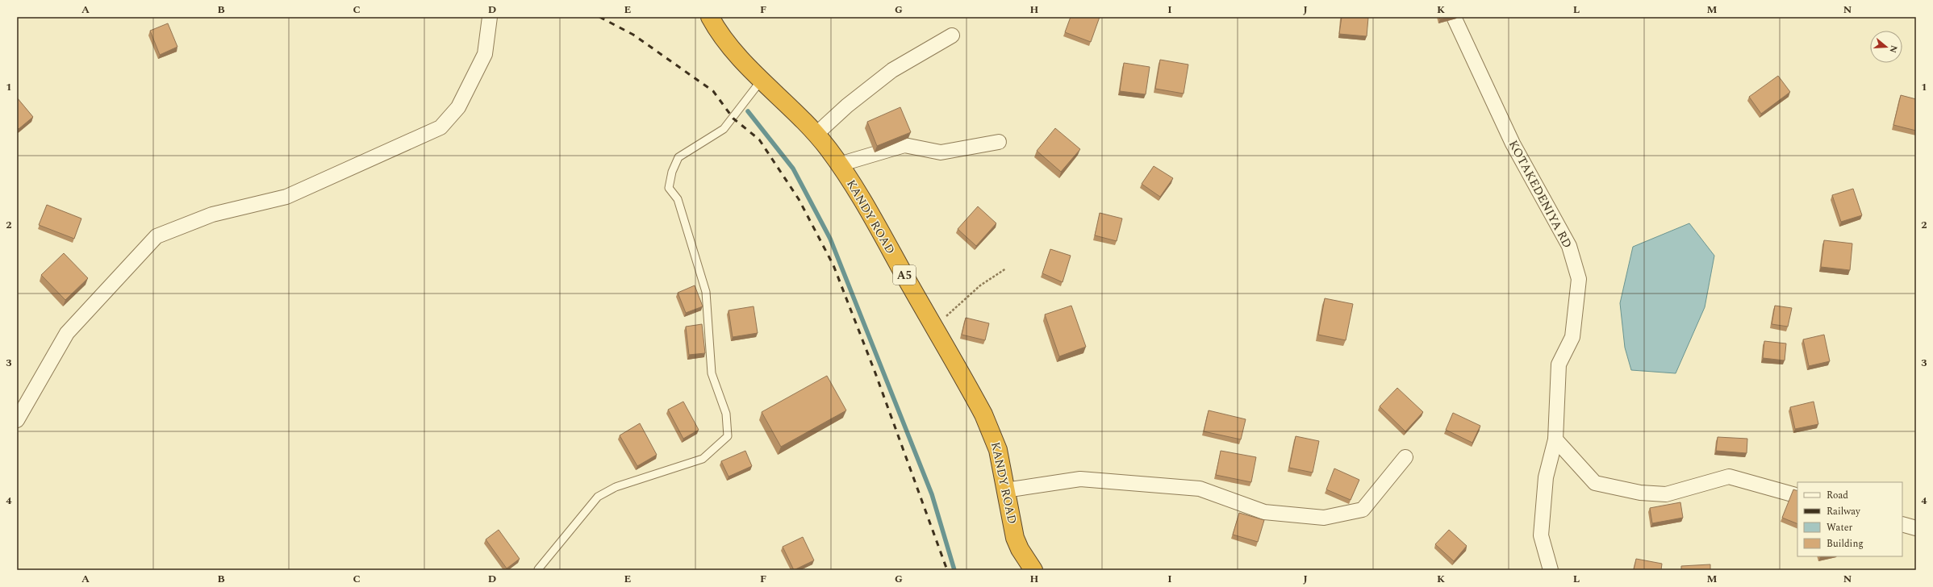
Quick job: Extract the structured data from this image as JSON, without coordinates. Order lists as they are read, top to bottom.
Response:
{
  "streets": {
    "highway": ["KANDY ROAD", "A5"],
    "street": ["KOTAKEDENIYA RD"]
  },
  "legend": [
    "Road",
    "Railway",
    "Water",
    "Building"
  ],
  "north": "right",
  "grid": {
    "columns": [
      "A",
      "B",
      "C",
      "D",
      "E",
      "F",
      "G",
      "H",
      "I",
      "J",
      "K",
      "L",
      "M",
      "N"
    ],
    "rows": [
      "1",
      "2",
      "3",
      "4"
    ]
  }
}
